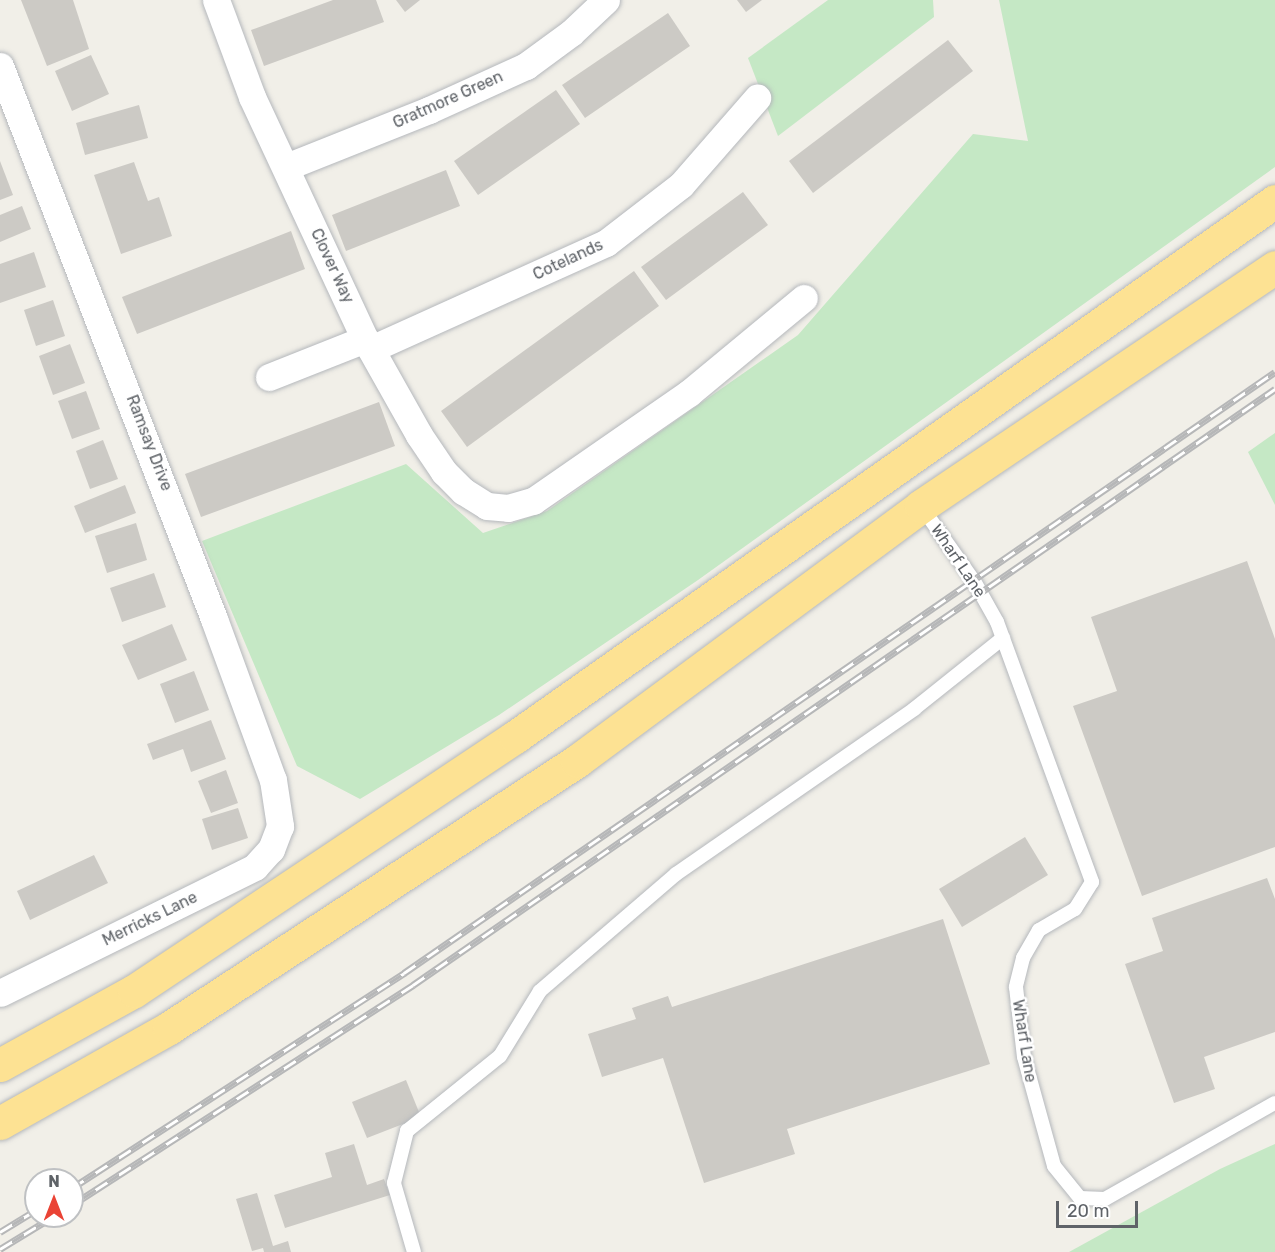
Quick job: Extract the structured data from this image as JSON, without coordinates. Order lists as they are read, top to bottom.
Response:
{
  "streets": {
    "street": [
      "Gratmore Green",
      "Cotelands",
      "Clover Way",
      "Ramsay Drive",
      "Merricks Lane"
    ],
    "lane": ["Wharf Lane"]
  },
  "crossings": [
    ["Gratmore Green", "Clover Way"],
    ["Cotelands", "Clover Way"],
    ["Ramsay Drive", "Merricks Lane"]
  ],
  "scale_bar": "20 m",
  "north": "top"
}
